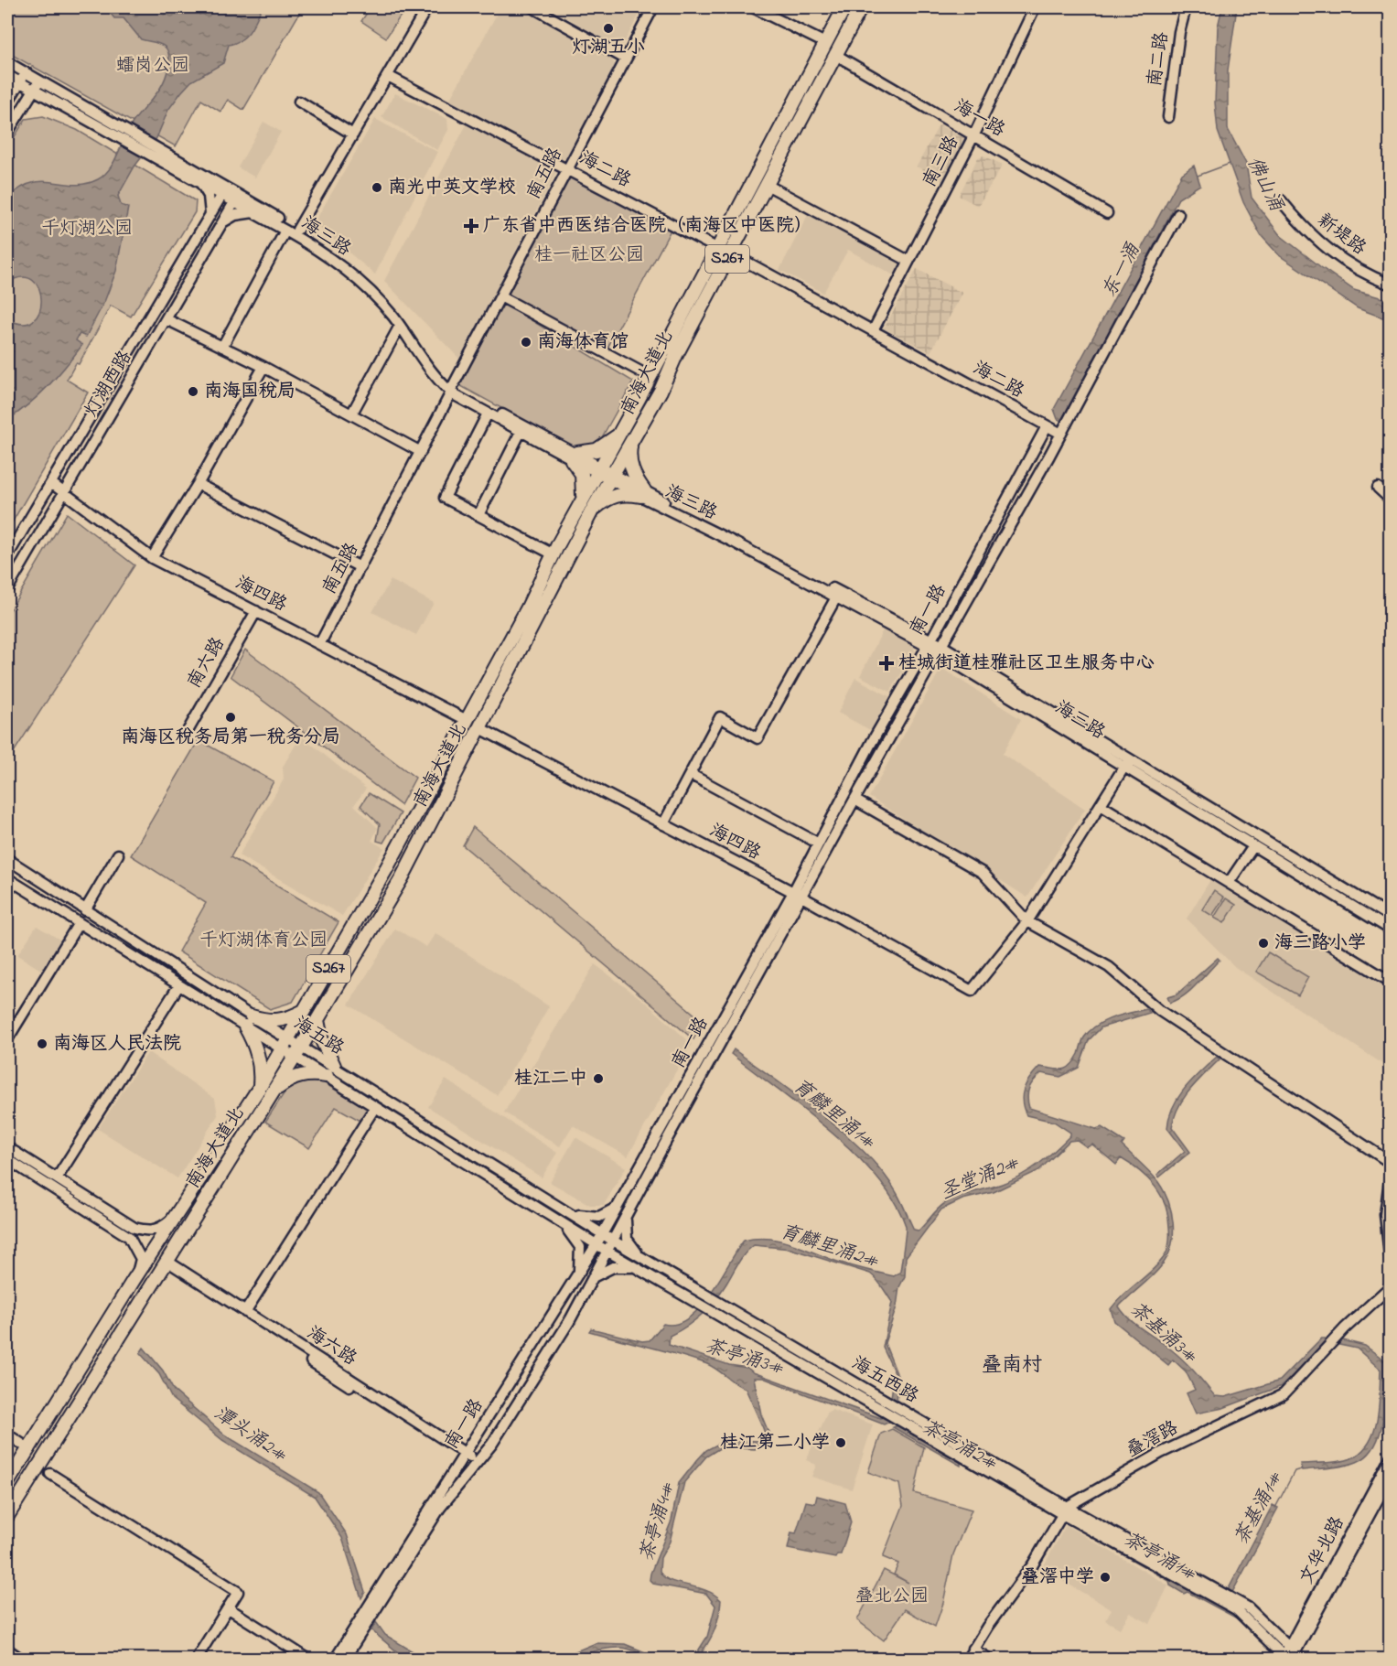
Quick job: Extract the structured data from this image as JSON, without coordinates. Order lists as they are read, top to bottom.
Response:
{
  "streets": {
    "highway": ["S267", "南海大道北"],
    "main road": [
      "南二路",
      "海一路",
      "南三路",
      "海二路",
      "南五路",
      "新堤路",
      "海三路",
      "灯湖西路",
      "海四路",
      "南一路",
      "南六路",
      "海五路",
      "海六路",
      "海五西路",
      "叠滘路",
      "文华北路"
    ]
  },
  "crossings": [
    ["海一路", "南三路"],
    ["海一路", "南海大道北"],
    ["南三路", "海二路"],
    ["海二路", "南五路"],
    ["海二路", "南海大道北"],
    ["海二路", "南一路"],
    ["南五路", "海三路"],
    ["南五路", "海四路"],
    ["海三路", "南海大道北"],
    ["海三路", "灯湖西路"],
    ["海三路", "南一路"],
    ["南海大道北", "海四路"],
    ["南海大道北", "海五路"],
    ["南海大道北", "海六路"],
    ["灯湖西路", "海四路"],
    ["海四路", "南一路"],
    ["海四路", "南六路"],
    ["南一路", "海五路"],
    ["南一路", "海六路"],
    ["南一路", "海五西路"],
    ["海五路", "海五西路"],
    ["海五西路", "叠滘路"],
    ["海五西路", "文华北路"]
  ],
  "districts": ["叠南村"],
  "water": [
    "佛山涌",
    "东一涌",
    "育麟里涌1#",
    "圣堂涌2#",
    "育麟里涌2#",
    "茶基涌3#",
    "茶亭涌3#",
    "潭头涌2#",
    "茶亭涌2#",
    "茶基涌1#",
    "茶亭涌4#",
    "茶亭涌1#"
  ],
  "parks": [
    "𧒽岗公园",
    "千灯湖公园",
    "桂一社区公园",
    "千灯湖体育公园",
    "叠北公园"
  ],
  "places": {
    "other": [
      "灯湖五小",
      "南光中英文学校",
      "南海体育馆",
      "南海国税局",
      "南海区税务局第一税务分局",
      "海三路小学",
      "南海区人民法院",
      "桂江二中",
      "桂江第二小学",
      "叠滘中学"
    ],
    "health": ["广东省中西医结合医院（南海区中医院）", "桂城街道桂雅社区卫生服务中心"]
  }
}
